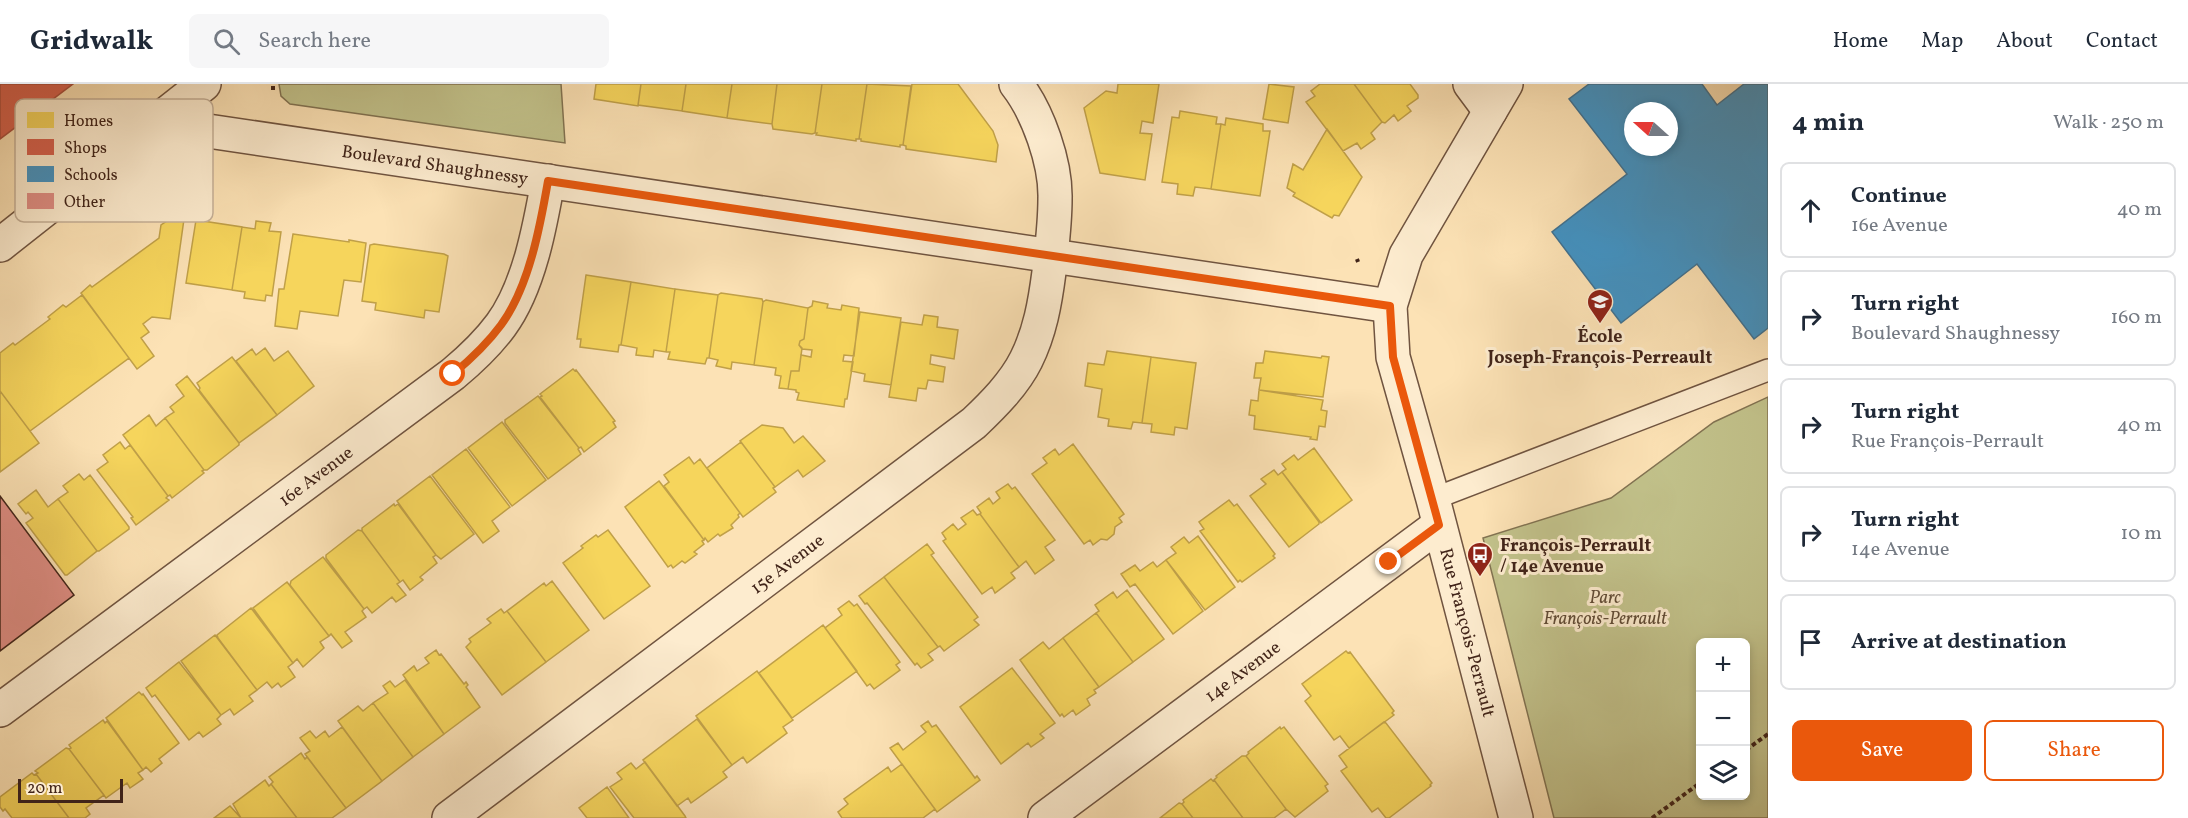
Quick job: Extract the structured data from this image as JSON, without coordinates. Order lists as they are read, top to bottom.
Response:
{
  "streets": {
    "street": [
      "Boulevard Shaughnessy",
      "16e Avenue",
      "15e Avenue",
      "Rue François-Perrault",
      "14e Avenue"
    ]
  },
  "crossings": [
    ["Boulevard Shaughnessy", "16e Avenue"],
    ["Boulevard Shaughnessy", "15e Avenue"],
    ["Boulevard Shaughnessy", "Rue François-Perrault"],
    ["Rue François-Perrault", "14e Avenue"]
  ],
  "parks": ["Parc François-Perrault"],
  "places": {
    "school or university": ["École Joseph-François-Perreault"],
    "bus stop": ["François-Perrault / 14e Avenue"]
  },
  "legend": [
    "Homes",
    "Shops",
    "Schools",
    "Other"
  ],
  "scale_bar": "20 m",
  "north": "left",
  "page": {
    "header": "Gridwalk",
    "search": "Search here",
    "nav": [
      "Home",
      "Map",
      "About",
      "Contact"
    ],
    "heading": ["4 min", "Walk · 250 m"],
    "list": [
      ["Continue", "16e Avenue", "40 m"],
      ["Turn right", "Boulevard Shaughnessy", "160 m"],
      ["Turn right", "Rue François-Perrault", "40 m"],
      ["Turn right", "14e Avenue", "10 m"],
      "Arrive at destination"
    ],
    "map_buttons": ["+", "−"],
    "buttons": ["Save", "Share"],
    "scale": "20 m"
  }
}
